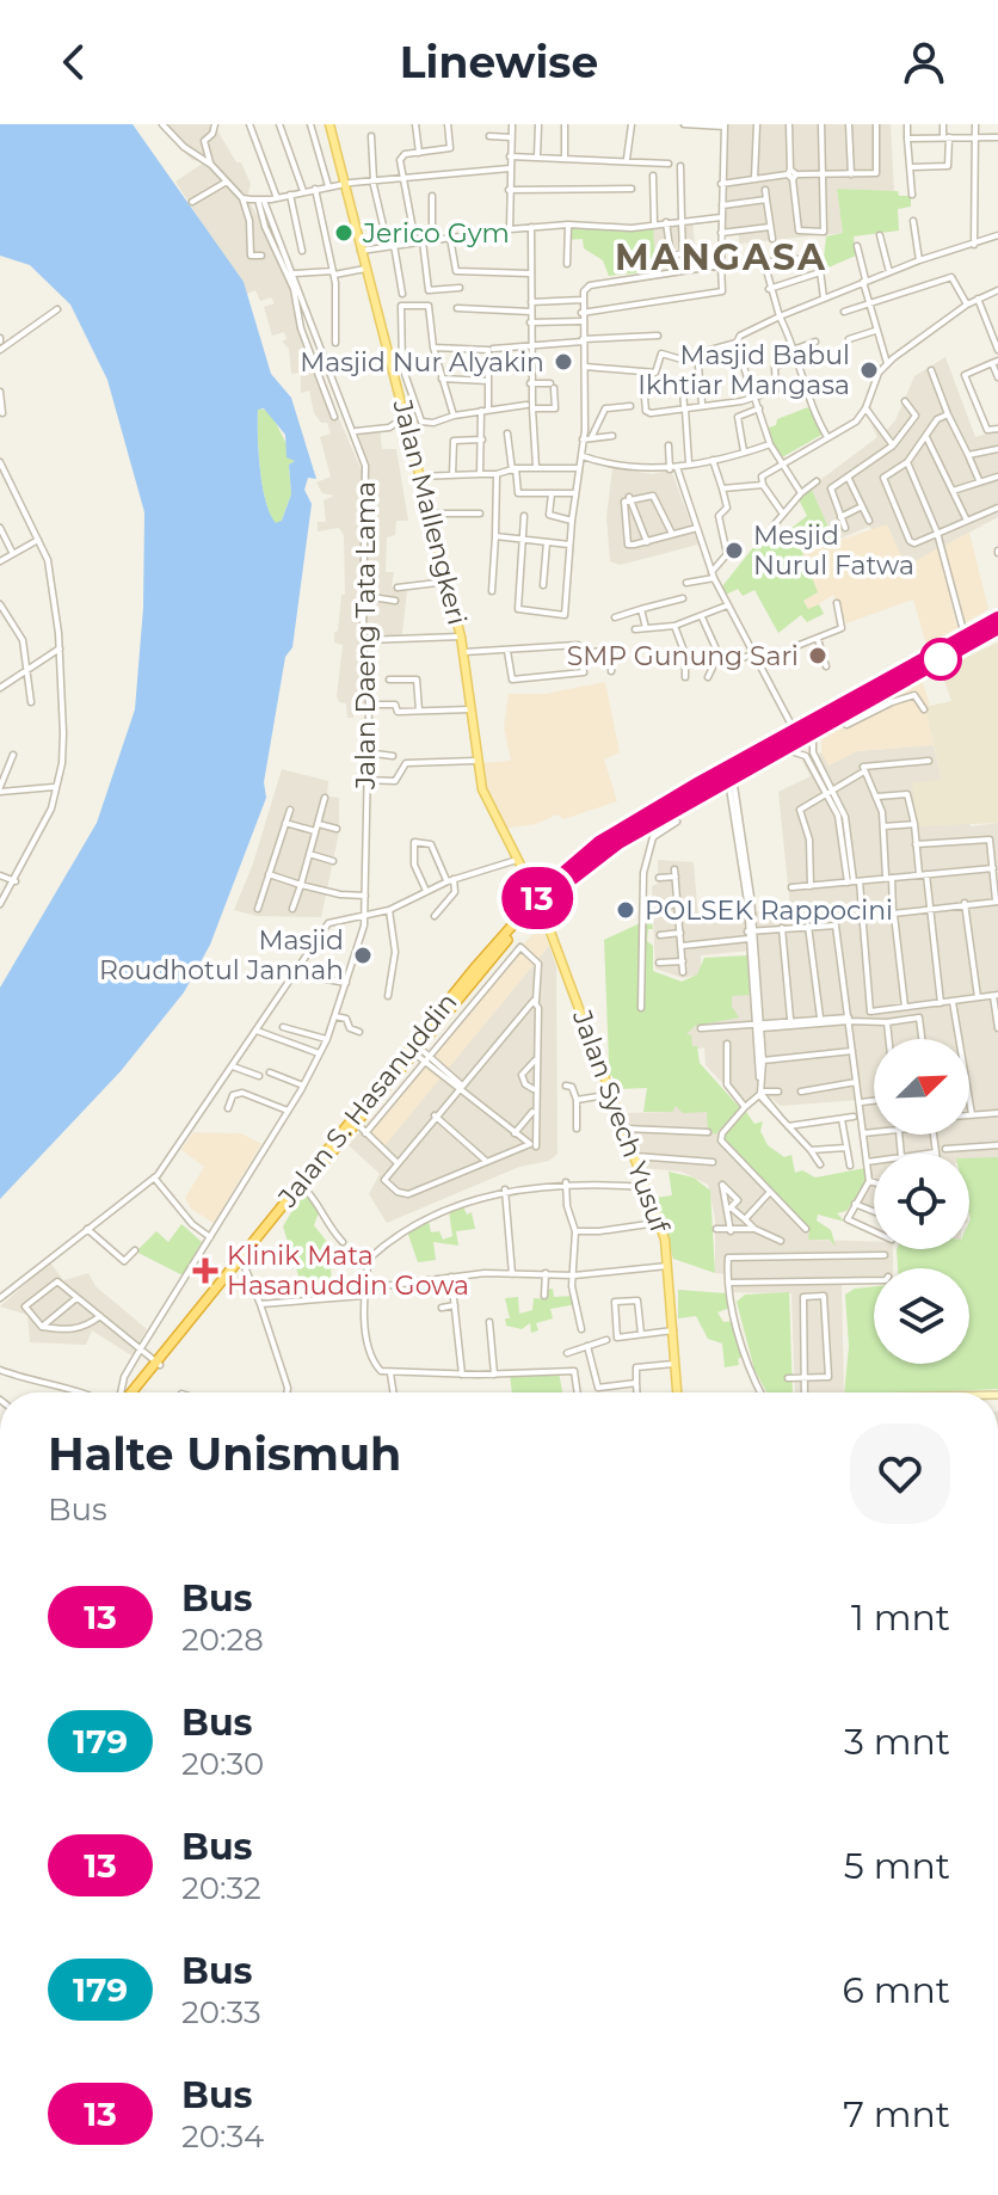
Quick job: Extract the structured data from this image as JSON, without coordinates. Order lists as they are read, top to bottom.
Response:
{
  "streets": {
    "highway": ["Jalan S. Hasanuddin"],
    "main road": ["Jalan Mallengkeri", "Jalan Syech Yusuf"],
    "street": ["Jalan Daeng Tata Lama"]
  },
  "crossings": [
    ["Jalan Mallengkeri", "Jalan S. Hasanuddin"],
    ["Jalan Mallengkeri", "Jalan Syech Yusuf"],
    ["Jalan S. Hasanuddin", "Jalan Syech Yusuf"]
  ],
  "districts": ["MANGASA"],
  "places": {
    "other": [
      "Jerico Gym",
      "Masjid Nur Alyakin",
      "Masjid Babul Ikhtiar Mangasa",
      "Mesjid Nurul Fatwa",
      "SMP Gunung Sari",
      "POLSEK Rappocini",
      "Masjid Roudhotul Jannah"
    ],
    "health": ["Klinik Mata Hasanuddin Gowa"]
  },
  "lines": ["bus line 13"],
  "north": "top right",
  "page": {
    "header": "Linewise",
    "on_map": "13",
    "heading": ["Halte Unismuh", "Bus"],
    "list": [
      {
        "mark": "13",
        "name": "Bus",
        "note": "20:28",
        "value": "1 mnt"
      },
      {
        "mark": "179",
        "name": "Bus",
        "note": "20:30",
        "value": "3 mnt"
      },
      {
        "mark": "13",
        "name": "Bus",
        "note": "20:32",
        "value": "5 mnt"
      },
      {
        "mark": "179",
        "name": "Bus",
        "note": "20:33",
        "value": "6 mnt"
      },
      {
        "mark": "13",
        "name": "Bus",
        "note": "20:34",
        "value": "7 mnt"
      }
    ]
  }
}
